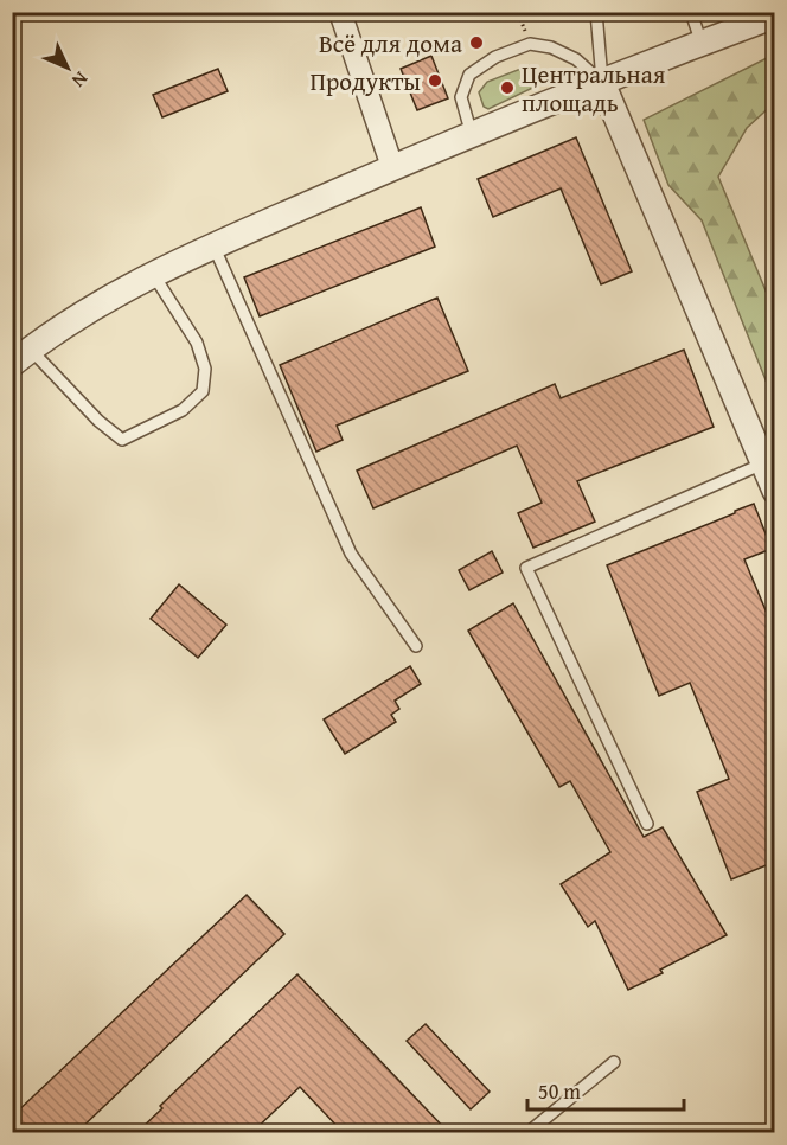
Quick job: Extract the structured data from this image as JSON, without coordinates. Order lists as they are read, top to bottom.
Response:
{
  "places": ["Всё для дома", "Продукты", "Центральная площадь"],
  "scale_bar": "50 m",
  "north": "bottom right"
}
